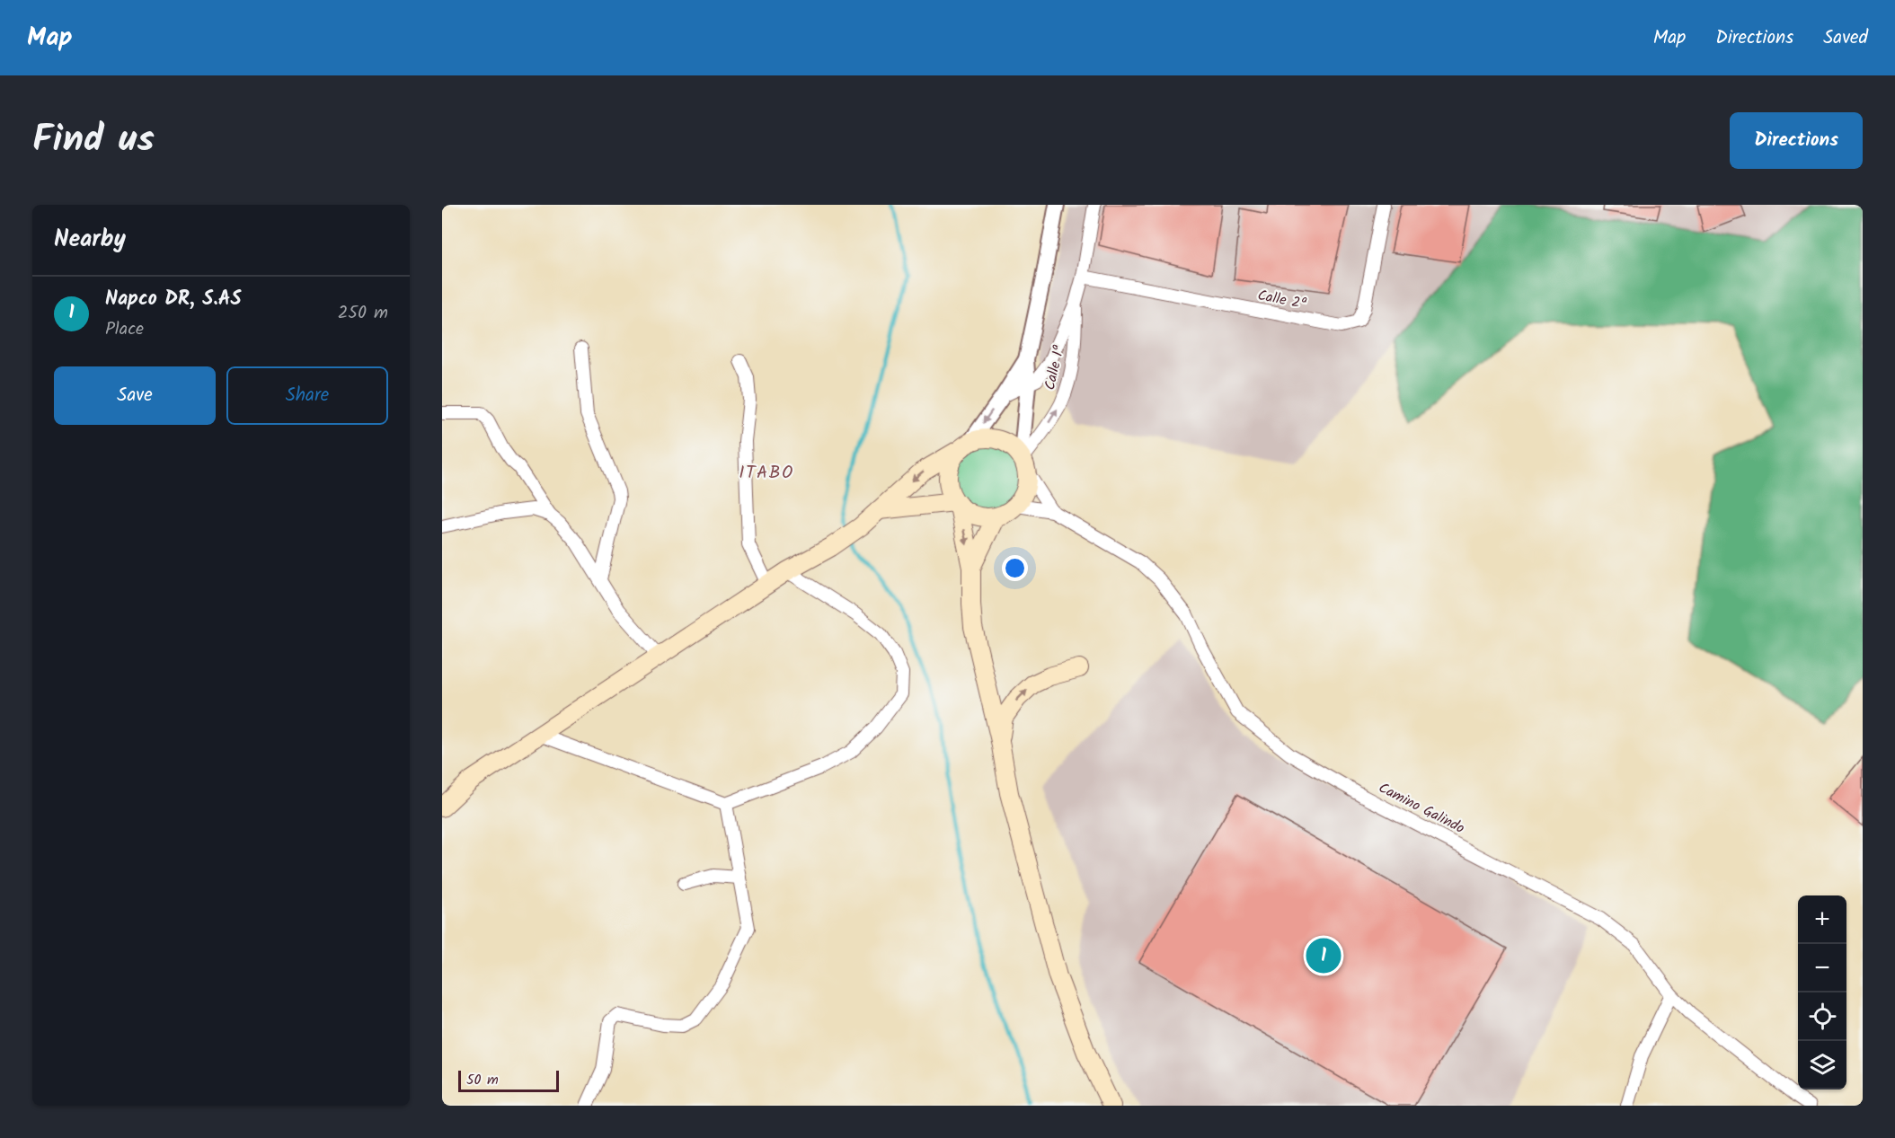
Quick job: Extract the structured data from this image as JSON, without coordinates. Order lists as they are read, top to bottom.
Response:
{
  "streets": {
    "street": ["Calle 2ª", "Calle 1ª", "Camino Galindo"]
  },
  "crossings": [
    ["Calle 2ª", "Calle 1ª"],
    ["Calle 1ª", "Camino Galindo"]
  ],
  "districts": ["ITABO"],
  "scale_bar": "50 m",
  "page": {
    "header": "Map",
    "nav": ["Map", "Directions", "Saved"],
    "title": "Find us",
    "buttons": [
      "Directions",
      ["Save", "Share"]
    ],
    "heading": "Nearby",
    "list": [
      {
        "mark": "1",
        "name": "Napco DR, S.AS",
        "note": "Place",
        "value": "250 m"
      }
    ],
    "map_buttons": ["+", "−"],
    "pins": "1",
    "scale": "50 m"
  }
}
